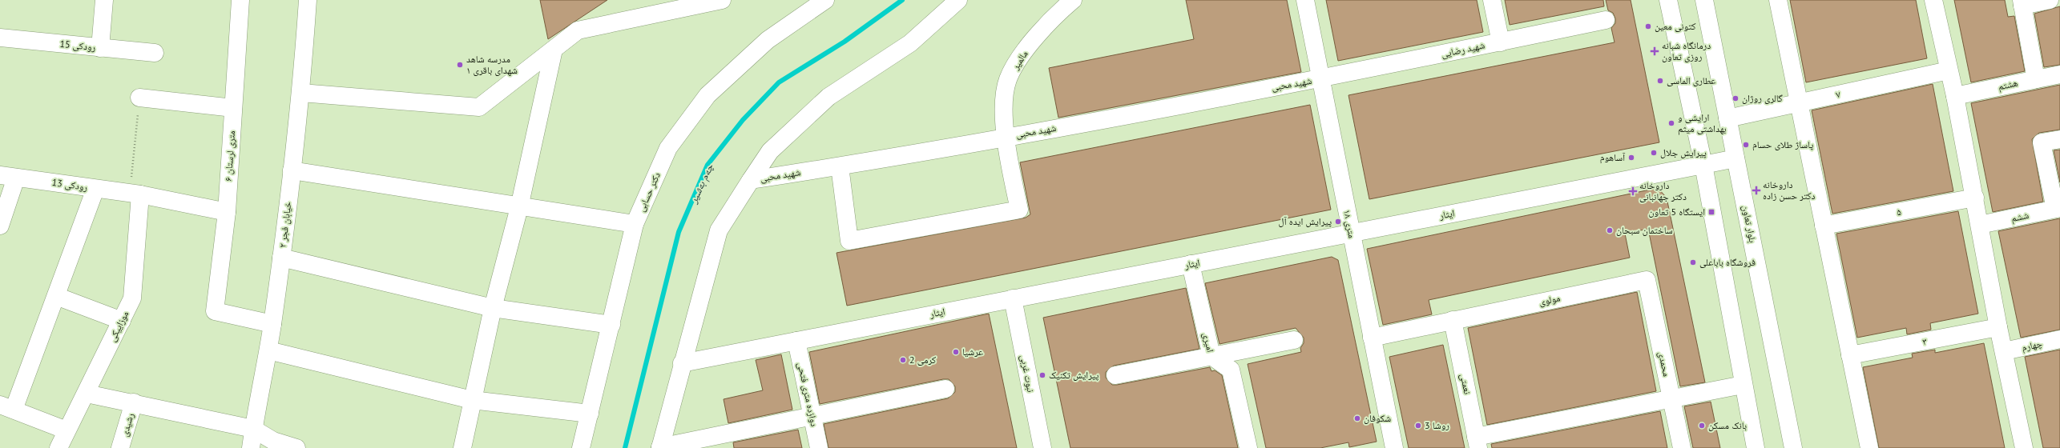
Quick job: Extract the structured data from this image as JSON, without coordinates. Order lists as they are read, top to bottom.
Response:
{
  "streets": {
    "street": [
      "رودکی 15",
      "شهید رضایی",
      "مالمیر",
      "شهید محبی",
      "هشتم",
      "۷",
      "۶ متری لرستان",
      "رودکی 13",
      "دکتر حسابی",
      "۵",
      "ایثار",
      "ششم",
      "۱۸ متری",
      "بلوار تعاون",
      "خیابان فجر ۲",
      "مولوی",
      "موزاییکی",
      "۳",
      "امیری",
      "چهارم",
      "محمدی",
      "نبوت غربی",
      "نعمتی",
      "دوازده متری فتحی",
      "رشیدی"
    ]
  },
  "crossings": [
    ["شهید رضایی", "شهید محبی"],
    ["شهید رضایی", "۱۸ متری"],
    ["مالمیر", "شهید محبی"],
    ["شهید محبی", "۱۸ متری"],
    ["۷", "بلوار تعاون"],
    ["۶ متری لرستان", "رودکی 13"],
    ["۶ متری لرستان", "خیابان فجر ۲"],
    ["رودکی 13", "موزاییکی"],
    ["ایثار", "۱۸ متری"],
    ["ایثار", "بلوار تعاون"],
    ["ایثار", "امیری"],
    ["ایثار", "نبوت غربی"],
    ["ایثار", "دوازده متری فتحی"],
    ["۱۸ متری", "مولوی"],
    ["مولوی", "محمدی"],
    ["مولوی", "نعمتی"]
  ],
  "water": ["چەم بەشیر"],
  "places": {
    "other": [
      "کتونی معین",
      "مدرسه شاهد شهدای باقری ۱",
      "عطاری الماسی",
      "گالری روژان",
      "ارایشی و بهداشتی میثم",
      "پاساژ طلای حسام",
      "پیرایش جلال",
      "آساهوم",
      "پیرایش ایده آل",
      "ساختمان سبحان",
      "فروشگاه باباعلی",
      "عرشیا",
      "کرمی 2",
      "پیرایش تکنیک",
      "شکوفان",
      "روشا 3",
      "بانک مسکن"
    ],
    "health": ["درمانگاه شبانه روزی تعاون", "داروخانه دکتر حسن زاده", "داروخانه دکتر جهانبانی"],
    "transit": ["ایستگاه 5 تعاون"]
  }
}
